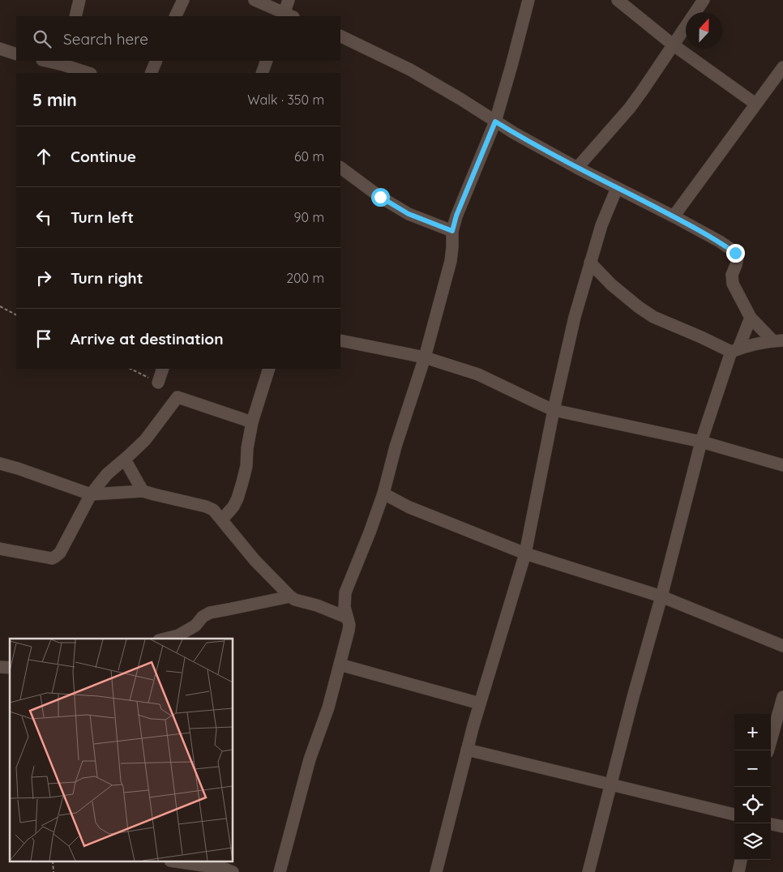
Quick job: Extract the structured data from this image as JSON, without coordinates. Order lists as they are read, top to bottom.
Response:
{
  "north": "top",
  "page": {
    "search": "Search here",
    "heading": ["5 min", "Walk · 350 m"],
    "list": [
      ["Continue", "60 m"],
      ["Turn left", "90 m"],
      ["Turn right", "200 m"],
      "Arrive at destination"
    ],
    "map_buttons": ["+", "−"]
  }
}
